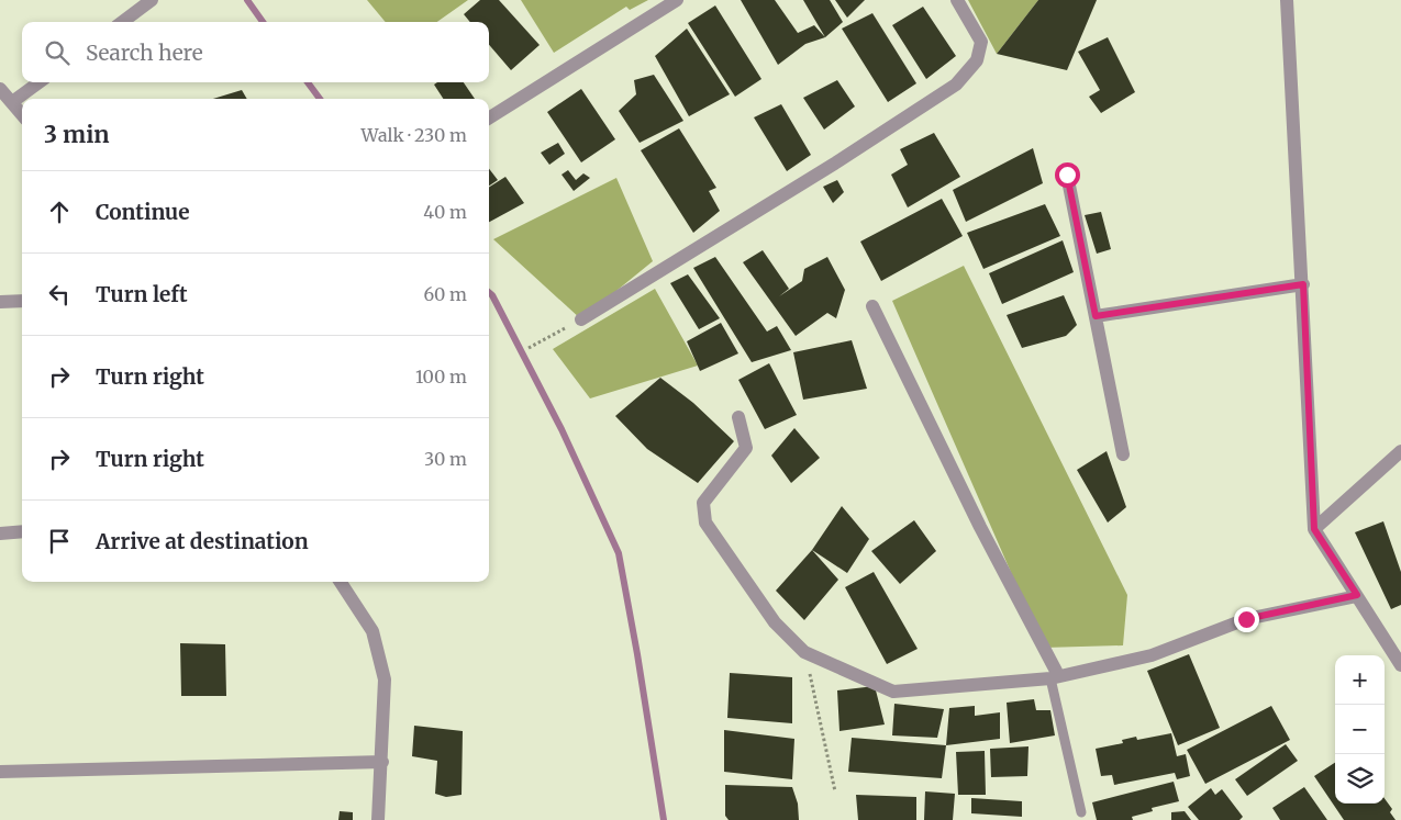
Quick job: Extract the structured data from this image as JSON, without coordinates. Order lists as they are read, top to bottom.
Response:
{
  "page": {
    "search": "Search here",
    "heading": ["3 min", "Walk · 230 m"],
    "list": [
      ["Continue", "40 m"],
      ["Turn left", "60 m"],
      ["Turn right", "100 m"],
      ["Turn right", "30 m"],
      "Arrive at destination"
    ],
    "map_buttons": ["+", "−"]
  }
}
